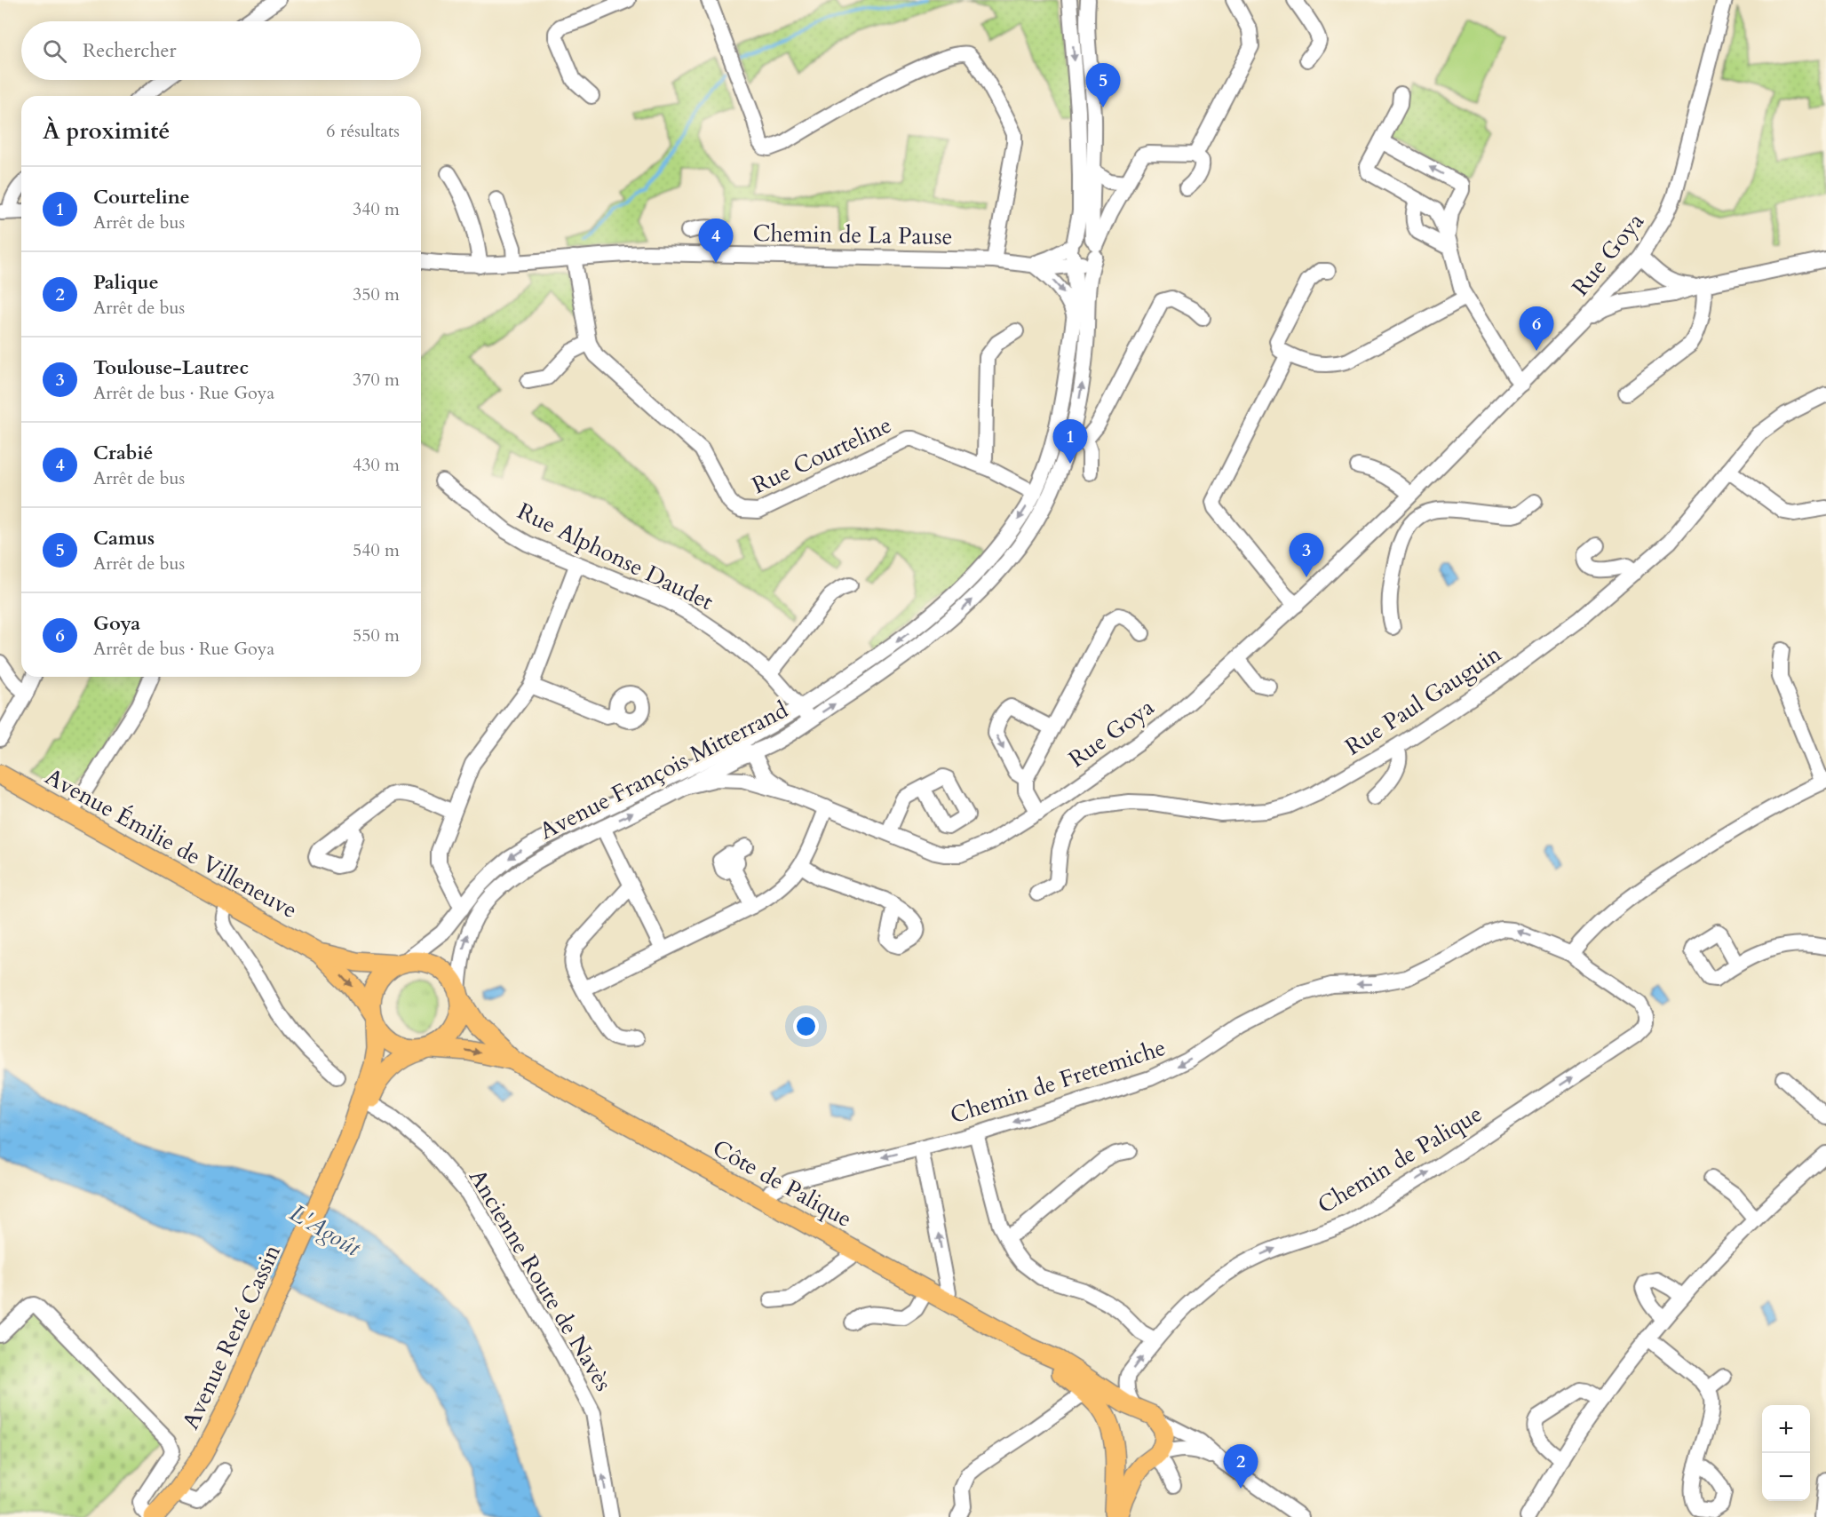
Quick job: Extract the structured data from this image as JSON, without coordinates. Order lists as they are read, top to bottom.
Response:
{
  "streets": {
    "main road": ["Avenue Émilie de Villeneuve", "Côte de Palique", "Avenue René Cassin"],
    "street": [
      "Chemin de La Pause",
      "Rue Goya",
      "Rue Courteline",
      "Rue Alphonse Daudet",
      "Rue Paul Gauguin",
      "Avenue François Mitterrand",
      "Chemin de Fretemiche",
      "Chemin de Palique",
      "Ancienne Route de Navès"
    ]
  },
  "crossings": [
    ["Chemin de La Pause", "Rue Courteline"],
    ["Chemin de La Pause", "Avenue François Mitterrand"],
    ["Rue Goya", "Avenue François Mitterrand"],
    ["Rue Courteline", "Avenue François Mitterrand"],
    ["Rue Alphonse Daudet", "Avenue François Mitterrand"],
    ["Avenue François Mitterrand", "Avenue Émilie de Villeneuve"],
    ["Avenue François Mitterrand", "Côte de Palique"],
    ["Avenue François Mitterrand", "Avenue René Cassin"],
    ["Avenue Émilie de Villeneuve", "Côte de Palique"],
    ["Avenue Émilie de Villeneuve", "Avenue René Cassin"],
    ["Chemin de Fretemiche", "Chemin de Palique"],
    ["Chemin de Fretemiche", "Côte de Palique"],
    ["Côte de Palique", "Avenue René Cassin"],
    ["Ancienne Route de Navès", "Avenue René Cassin"]
  ],
  "one_way": ["Chemin de Fretemiche", "Chemin de Palique", "Ancienne Route de Navès"],
  "water": ["L'Agoût"],
  "page": {
    "search": "Rechercher",
    "pins": [
      "5",
      "4",
      "6",
      "1",
      "3",
      "2"
    ],
    "heading": ["À proximité", "6 résultats"],
    "list": [
      {
        "mark": "1",
        "name": "Courteline",
        "note": "Arrêt de bus",
        "value": "340 m"
      },
      {
        "mark": "2",
        "name": "Palique",
        "note": "Arrêt de bus",
        "value": "350 m"
      },
      {
        "mark": "3",
        "name": "Toulouse-Lautrec",
        "note": "Arrêt de bus · Rue Goya",
        "value": "370 m"
      },
      {
        "mark": "4",
        "name": "Crabié",
        "note": "Arrêt de bus",
        "value": "430 m"
      },
      {
        "mark": "5",
        "name": "Camus",
        "note": "Arrêt de bus",
        "value": "540 m"
      },
      {
        "mark": "6",
        "name": "Goya",
        "note": "Arrêt de bus · Rue Goya",
        "value": "550 m"
      }
    ],
    "map_buttons": ["+", "−"]
  }
}
